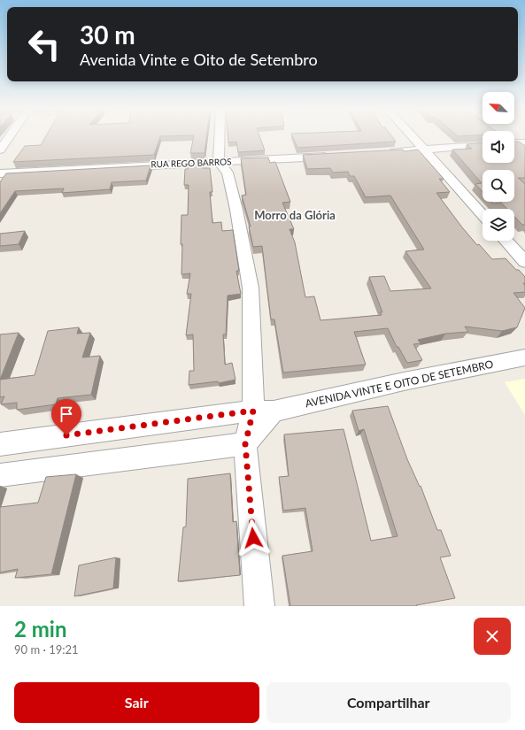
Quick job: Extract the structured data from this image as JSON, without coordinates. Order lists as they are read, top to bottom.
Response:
{
  "streets": {
    "street": ["RUA REGO BARROS", "AVENIDA VINTE E OITO DE SETEMBRO"]
  },
  "districts": ["Morro da Glória"],
  "north": "top left",
  "page": {
    "turn": ["30 m", "Avenida Vinte e Oito de Setembro"],
    "heading": ["2 min", "90 m · 19:21"],
    "buttons": ["Sair", "Compartilhar"]
  }
}
